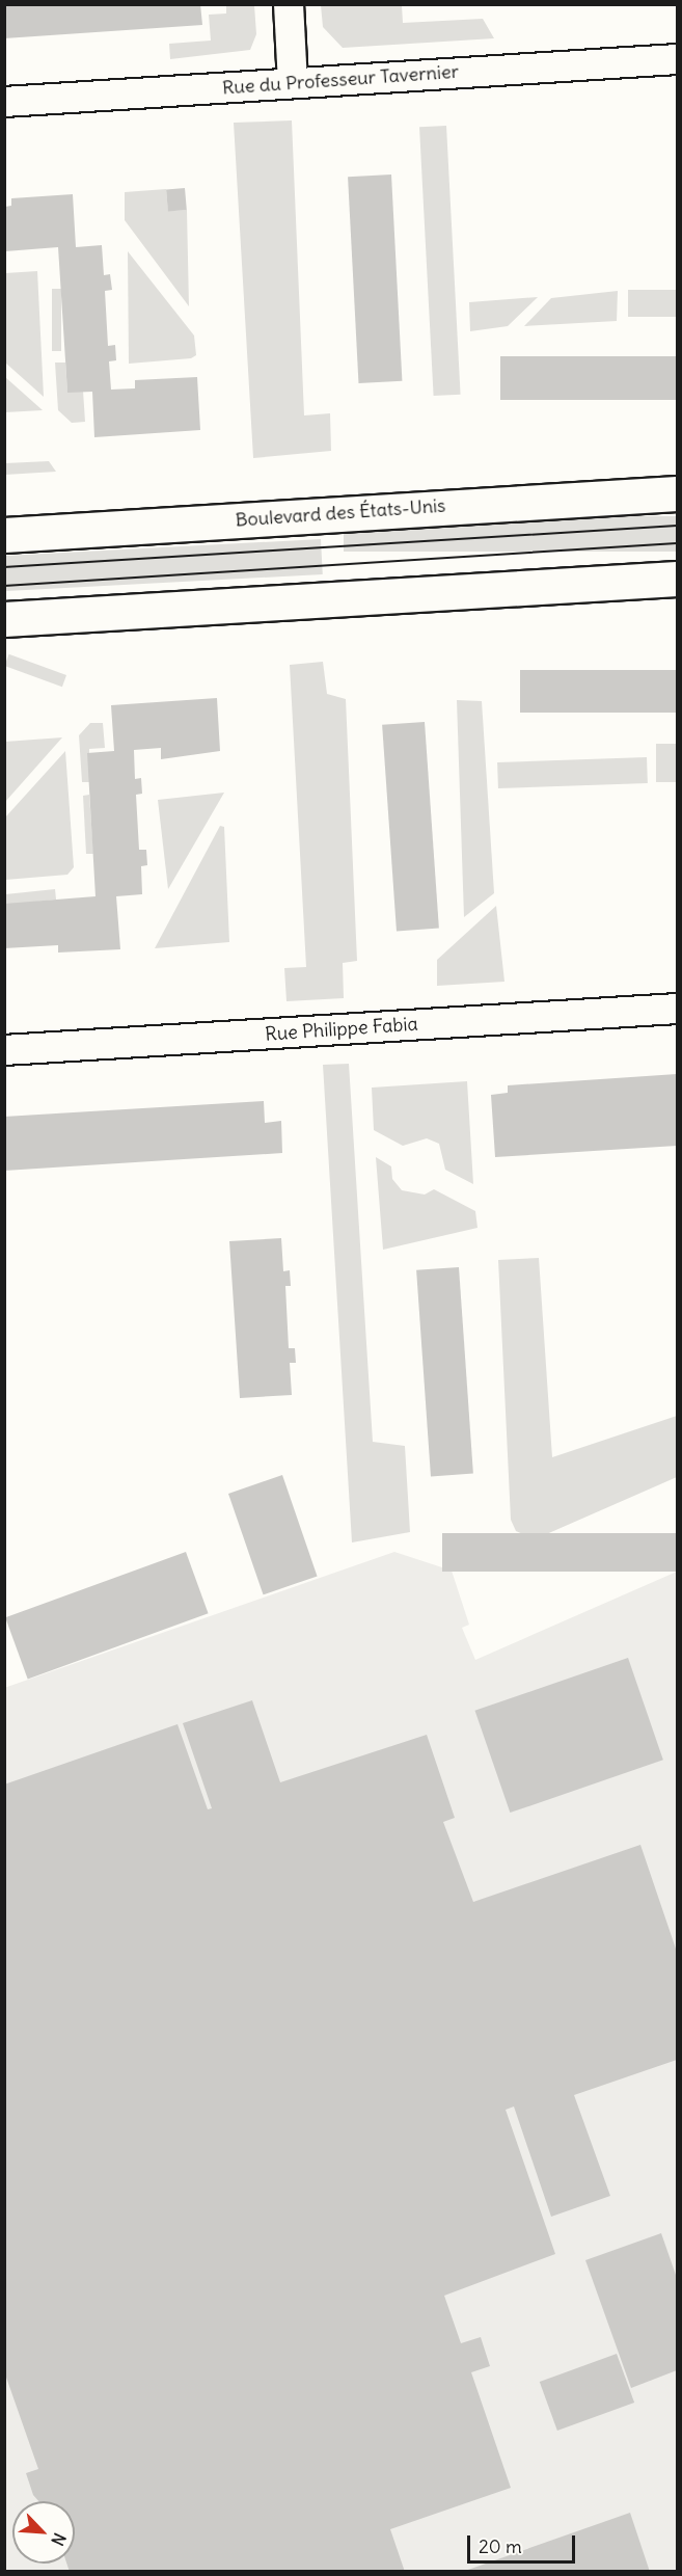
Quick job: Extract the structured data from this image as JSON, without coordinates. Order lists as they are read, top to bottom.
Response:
{
  "streets": {
    "main road": ["Boulevard des États-Unis"],
    "street": ["Rue du Professeur Tavernier", "Rue Philippe Fabia"]
  },
  "scale_bar": "20 m",
  "north": "bottom right"
}
